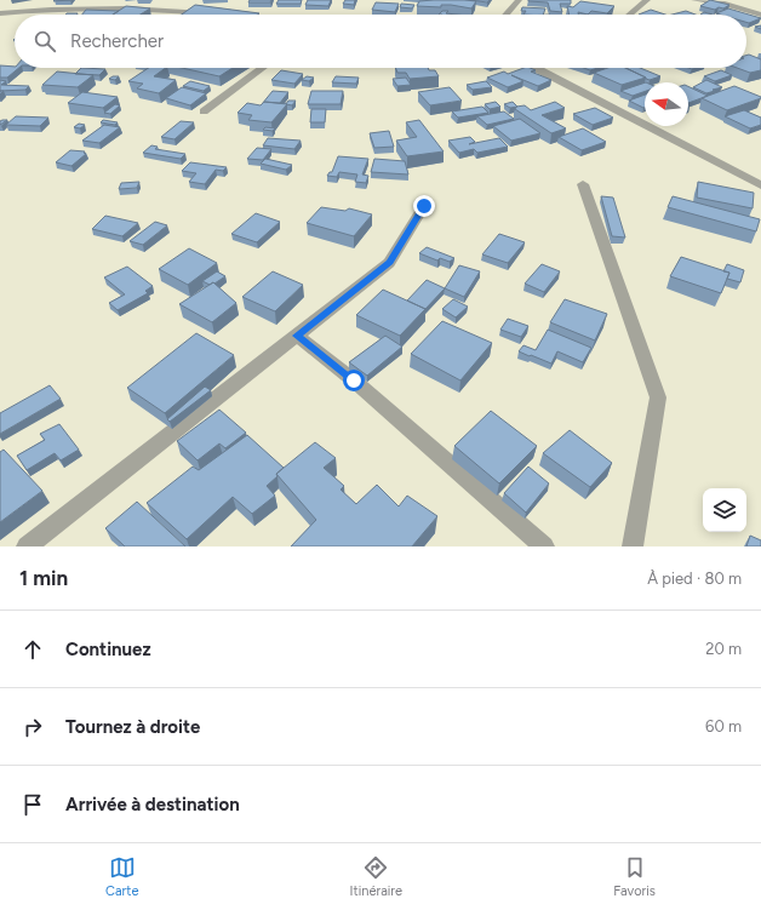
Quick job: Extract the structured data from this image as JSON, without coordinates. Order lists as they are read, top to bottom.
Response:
{
  "north": "left",
  "page": {
    "search": "Rechercher",
    "heading": ["1 min", "À pied · 80 m"],
    "list": [
      ["Continuez", "20 m"],
      ["Tournez à droite", "60 m"],
      "Arrivée à destination"
    ],
    "nav": ["Carte", "Itinéraire", "Favoris"]
  }
}
